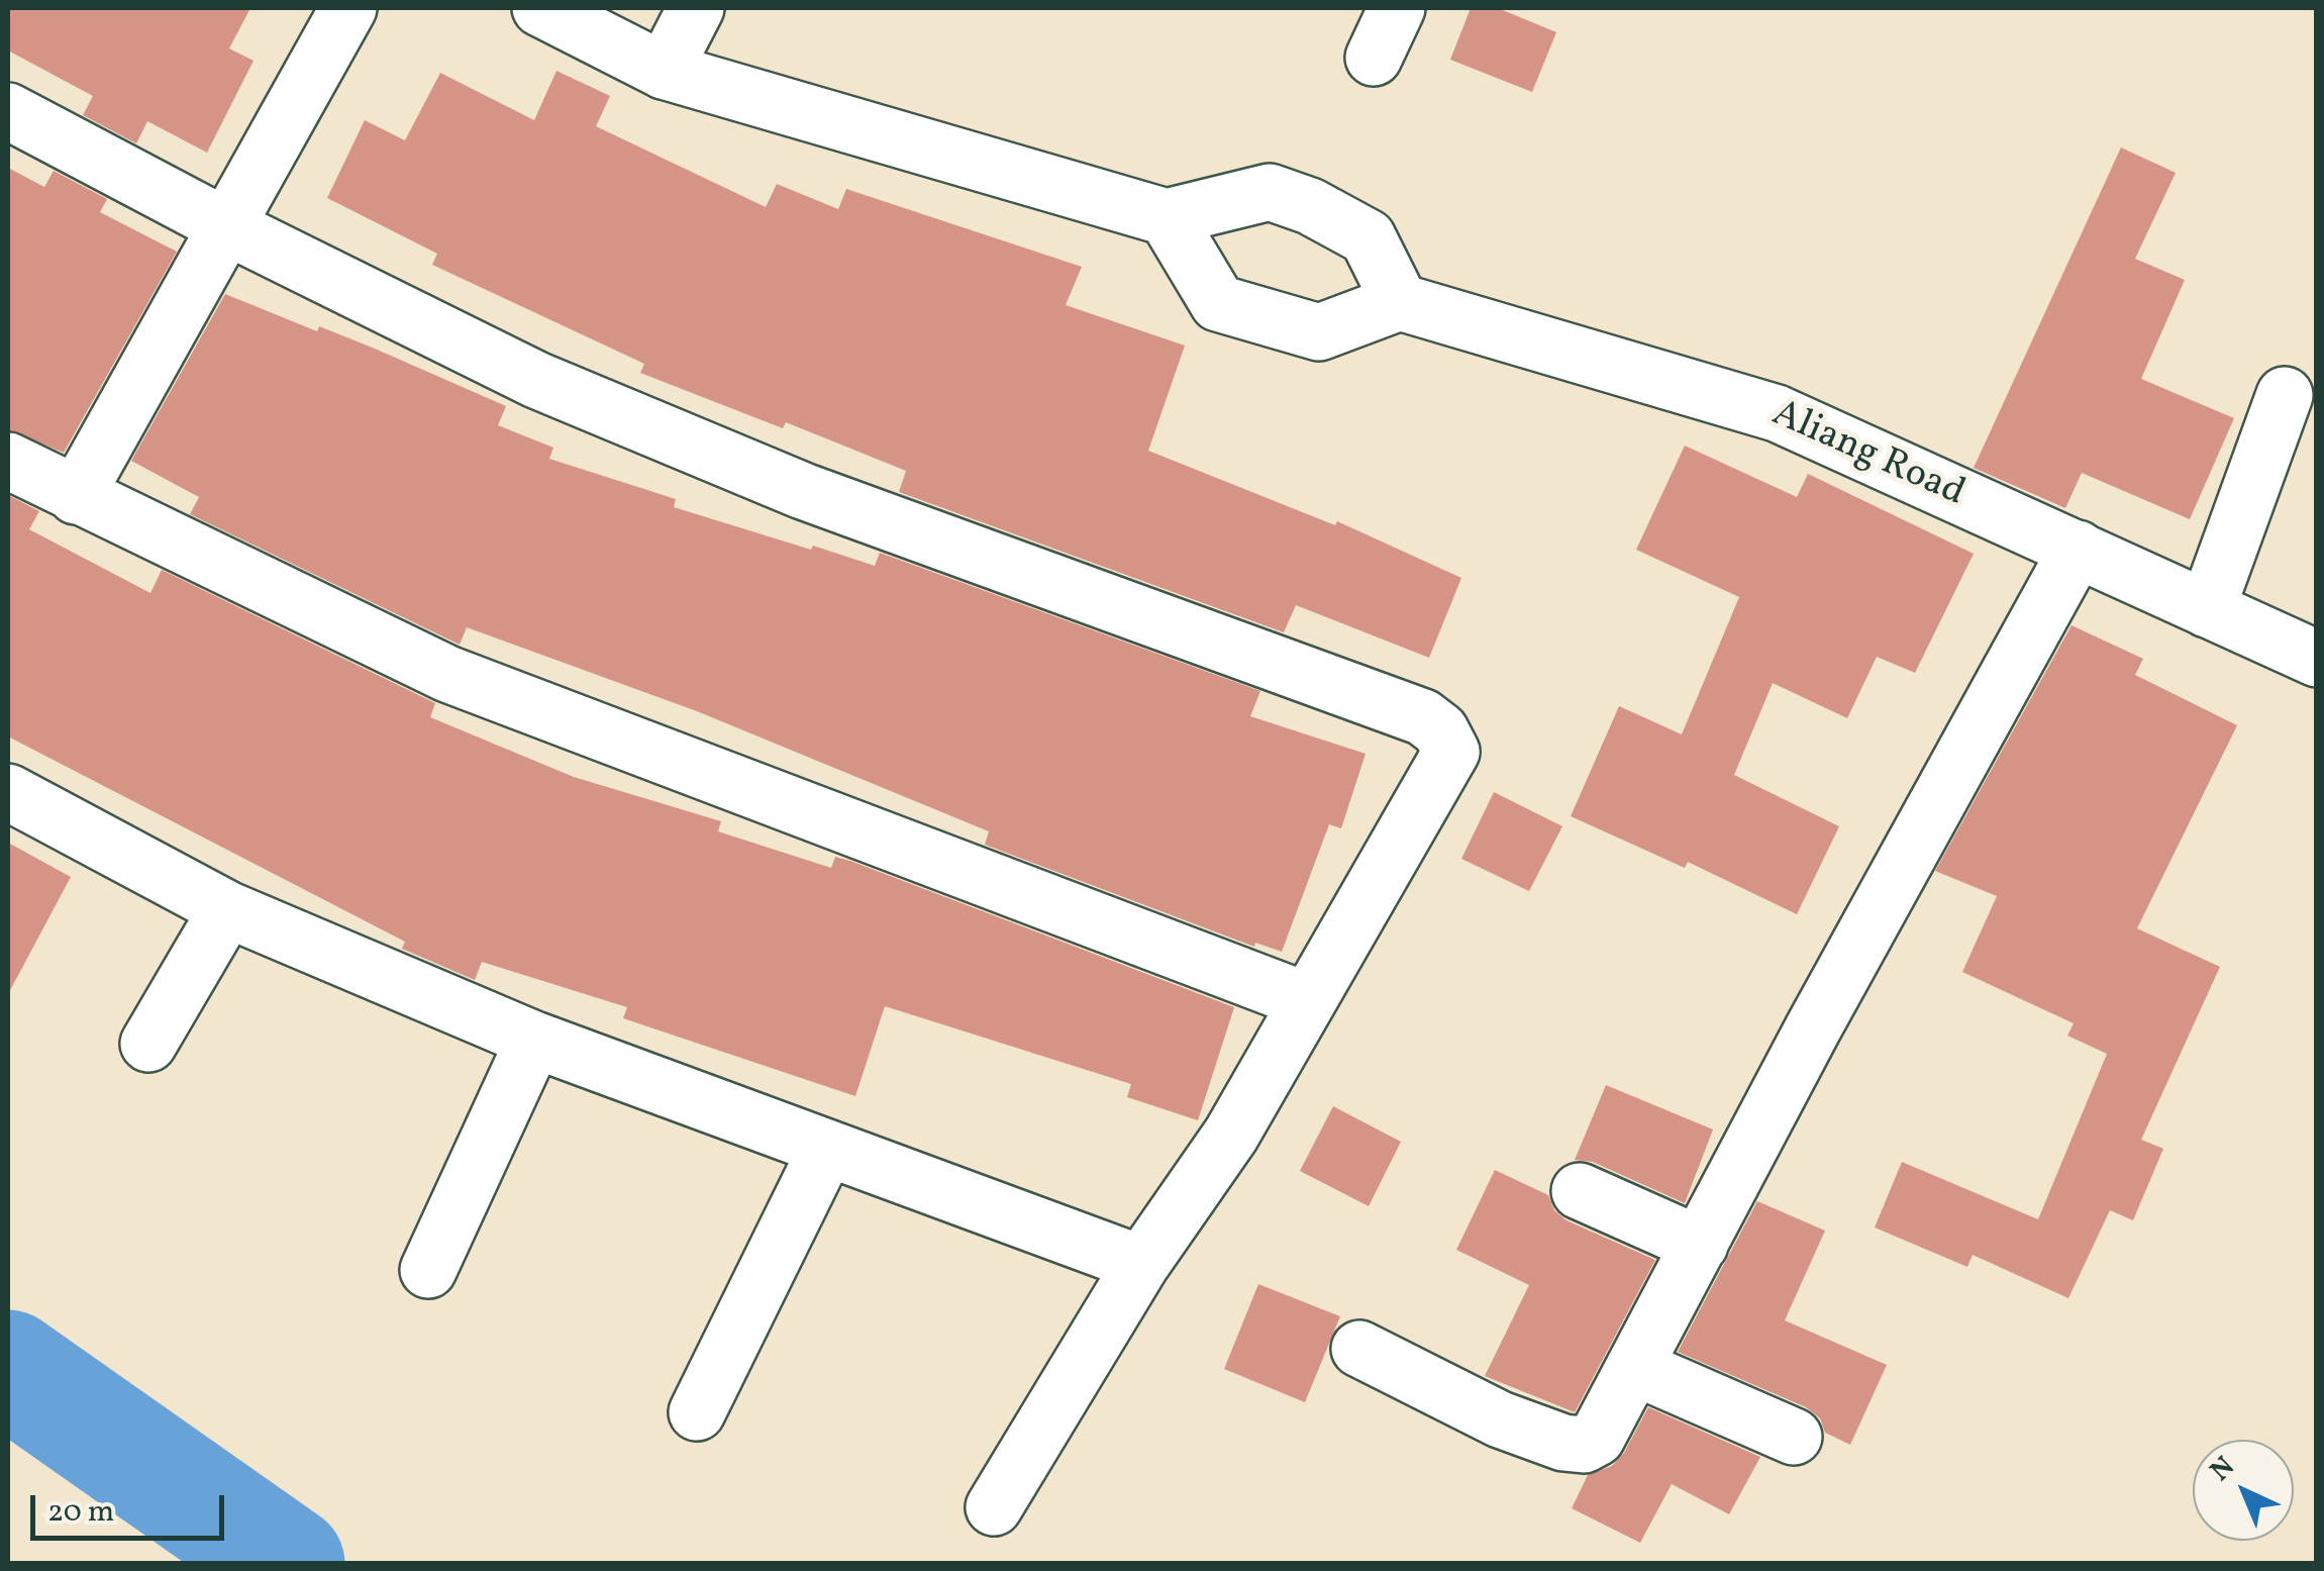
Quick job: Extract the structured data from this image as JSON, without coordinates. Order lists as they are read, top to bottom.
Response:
{
  "streets": {
    "street": ["Aliang Road"]
  },
  "scale_bar": "20 m",
  "north": "top left"
}
